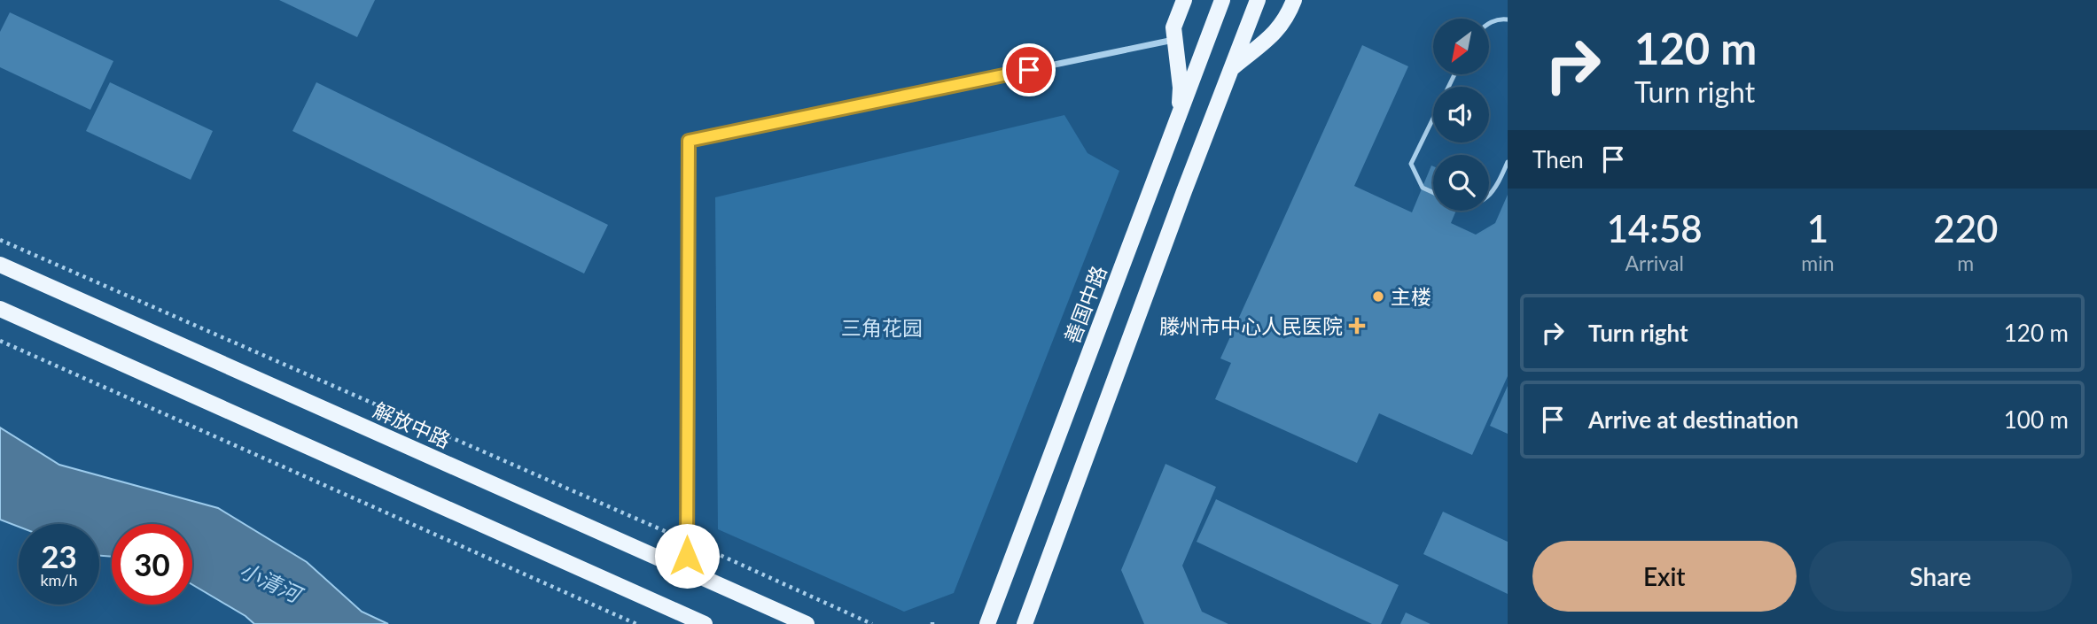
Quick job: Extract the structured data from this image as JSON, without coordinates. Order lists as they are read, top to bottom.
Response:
{
  "streets": {
    "main road": ["善国中路", "解放中路"]
  },
  "water": ["小清河"],
  "parks": ["三角花园"],
  "places": {
    "other": ["主楼"],
    "health": ["滕州市中心人民医院"]
  },
  "north": "bottom left",
  "page": {
    "turn": ["120 m", "Turn right"],
    "then": "Then",
    "eta": [
      "14:58",
      "Arrival",
      "1",
      "min",
      "220",
      "m"
    ],
    "list": [
      {
        "name": "Turn right",
        "value": "120 m"
      },
      {
        "name": "Arrive at destination",
        "value": "100 m"
      }
    ],
    "speed": "23 km/h",
    "limit": "30",
    "buttons": ["Exit", "Share"]
  }
}
